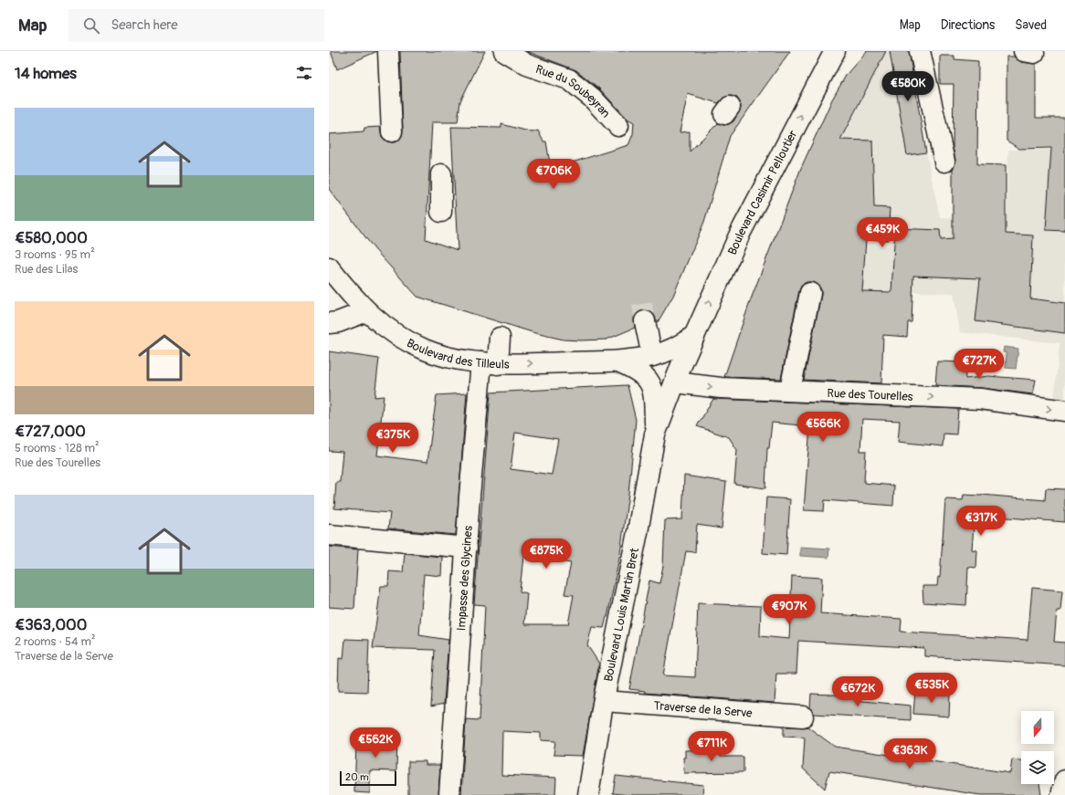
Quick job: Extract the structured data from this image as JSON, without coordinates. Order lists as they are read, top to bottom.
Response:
{
  "streets": {
    "street": [
      "Rue du Soubeyran",
      "Boulevard Casimir Pelloutier",
      "Boulevard des Tilleuls",
      "Rue des Tourelles",
      "Impasse des Glycines",
      "Boulevard Louis Martin Bret",
      "Traverse de la Serve"
    ]
  },
  "crossings": [
    ["Boulevard Casimir Pelloutier", "Rue des Tourelles"],
    ["Boulevard Casimir Pelloutier", "Boulevard Louis Martin Bret"],
    ["Boulevard des Tilleuls", "Impasse des Glycines"],
    ["Boulevard des Tilleuls", "Boulevard Louis Martin Bret"],
    ["Rue des Tourelles", "Boulevard Louis Martin Bret"],
    ["Boulevard Louis Martin Bret", "Traverse de la Serve"]
  ],
  "one_way": ["Boulevard Casimir Pelloutier", "Boulevard des Tilleuls", "Rue des Tourelles"],
  "scale_bar": "20 m",
  "north": "bottom",
  "page": {
    "header": "Map",
    "search": "Search here",
    "nav": ["Map", "Directions", "Saved"],
    "heading": "14 homes",
    "price": [
      "€580K",
      "€706K",
      "€459K",
      "€727K",
      "€566K",
      "€375K",
      "€317K",
      "€875K",
      "€907K",
      "€535K",
      "€672K",
      "€562K",
      "€711K",
      "€363K"
    ],
    "list": [
      {
        "name": "€580,000",
        "note": "3 rooms · 95 m² · Rue des Lilas"
      },
      {
        "name": "€727,000",
        "note": "5 rooms · 128 m² · Rue des Tourelles"
      },
      {
        "name": "€363,000",
        "note": "2 rooms · 54 m² · Traverse de la Serve"
      }
    ],
    "scale": "20 m"
  }
}
